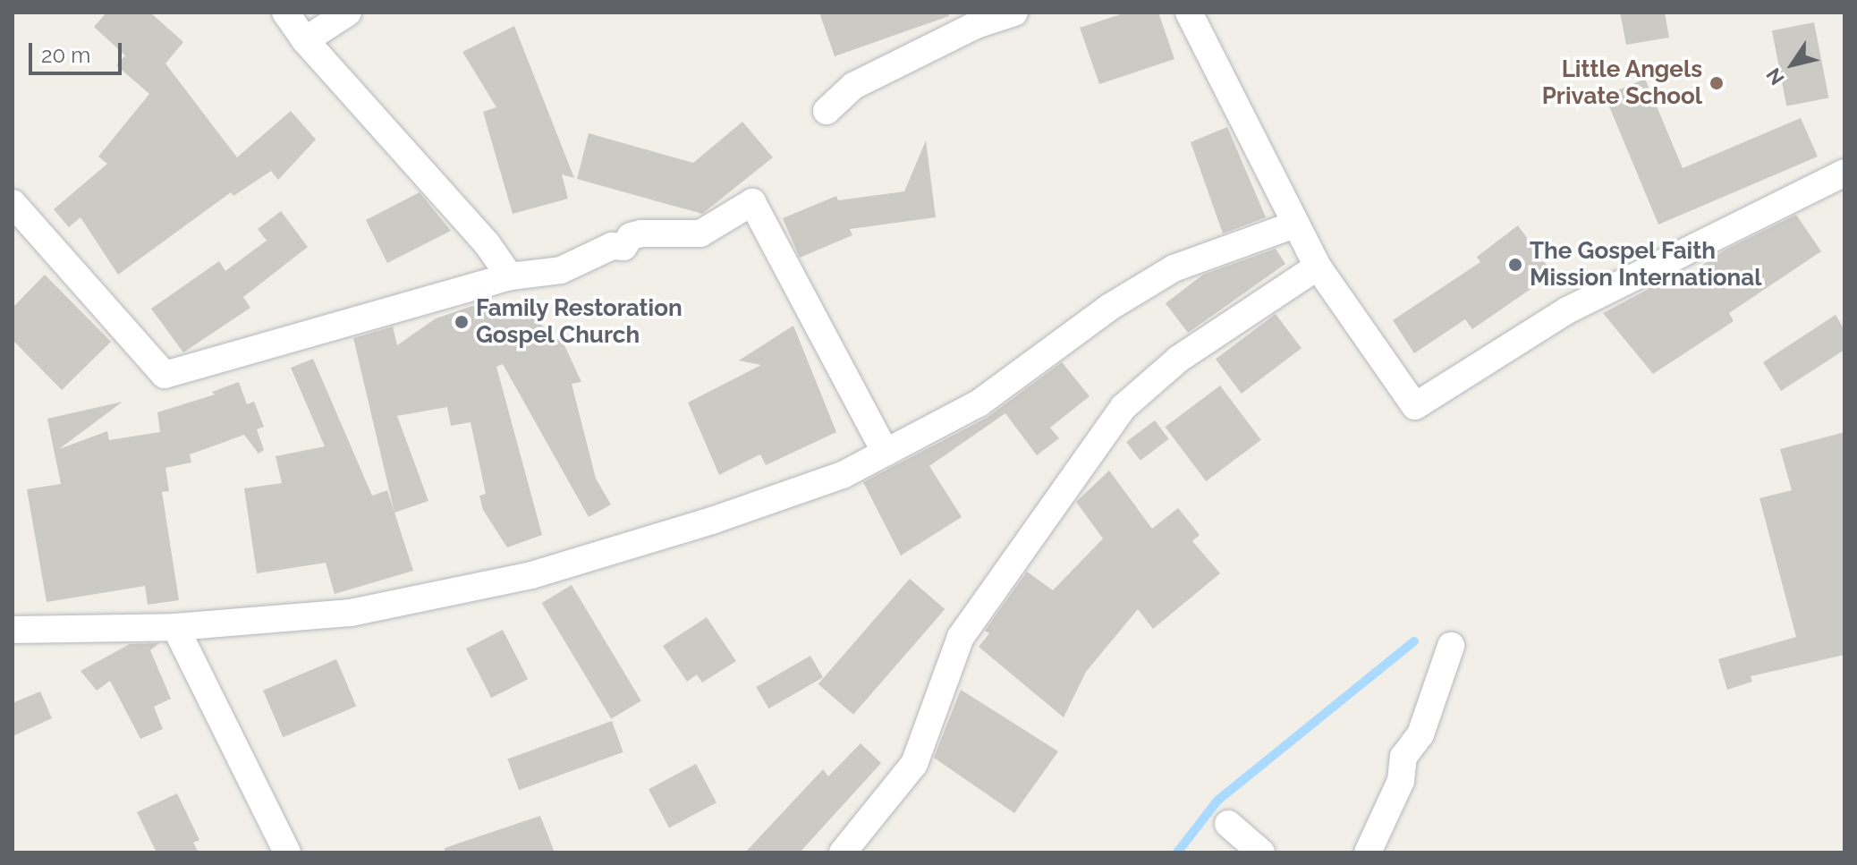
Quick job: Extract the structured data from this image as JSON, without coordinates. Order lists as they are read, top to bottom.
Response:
{
  "places": ["Little Angels Private School", "The Gospel Faith Mission International", "Family Restoration Gospel Church"],
  "scale_bar": "20 m",
  "north": "bottom left"
}
